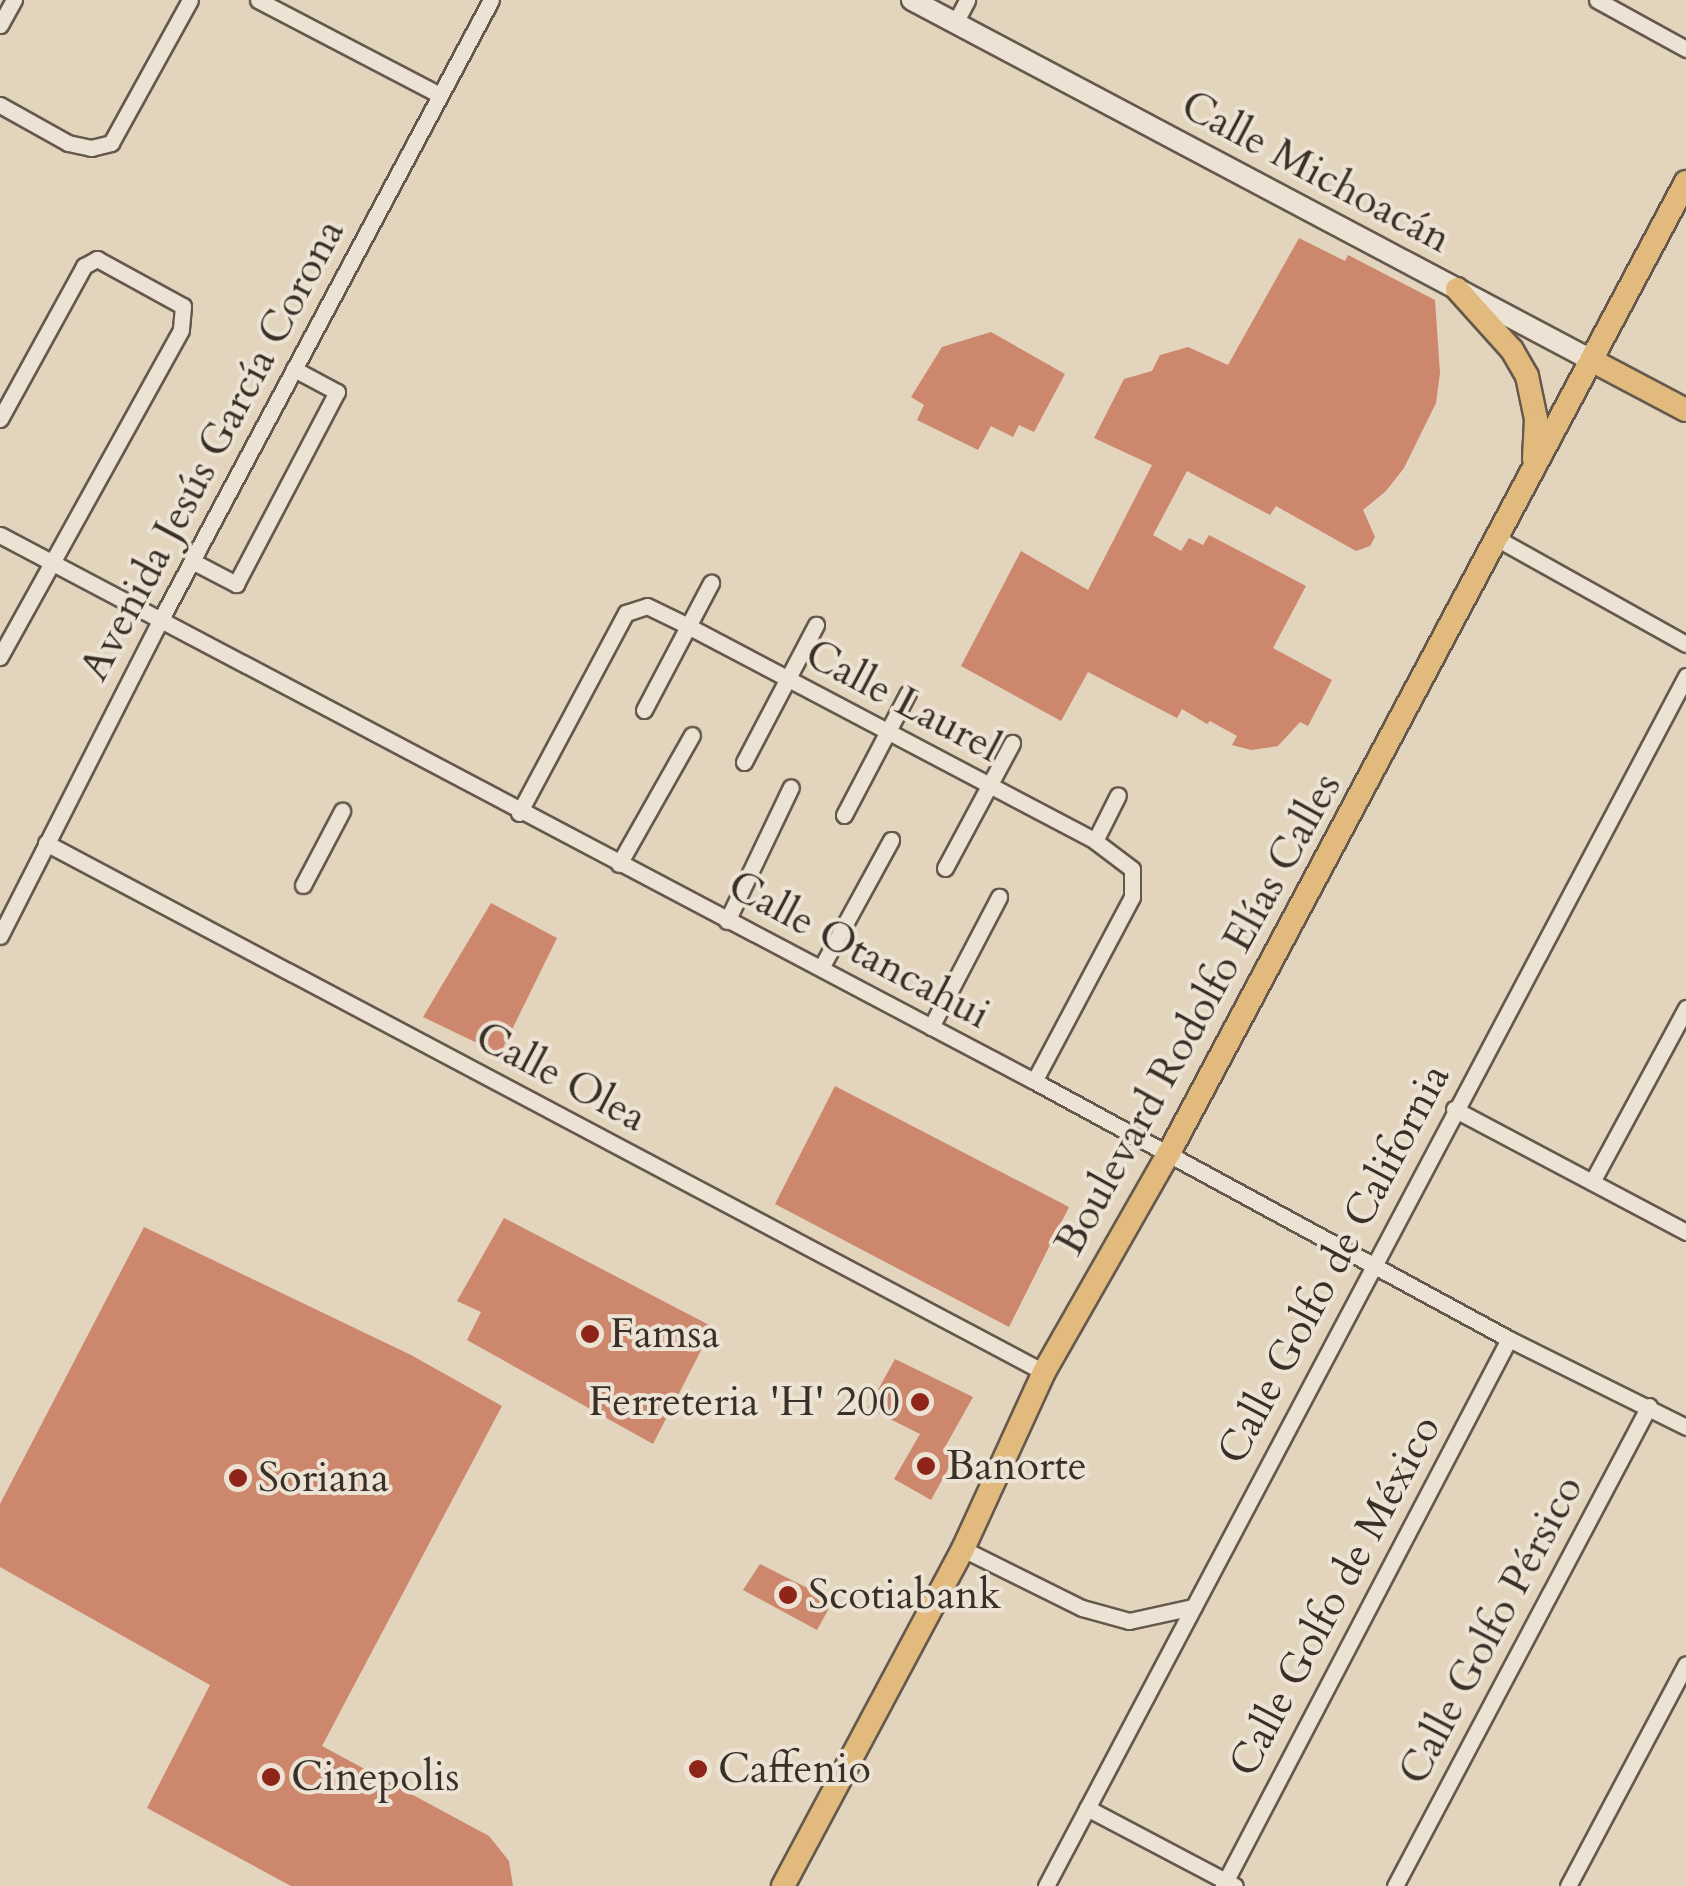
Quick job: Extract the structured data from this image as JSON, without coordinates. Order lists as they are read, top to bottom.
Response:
{
  "streets": {
    "main road": ["Calle Michoacán", "Boulevard Rodolfo Elías Calles"],
    "street": [
      "Avenida Jesús García Corona",
      "Calle Laurel",
      "Calle Otancahui",
      "Calle Olea",
      "Calle Golfo de California",
      "Calle Golfo de México",
      "Calle Golfo Pérsico"
    ]
  },
  "crossings": [
    ["Calle Michoacán", "Boulevard Rodolfo Elías Calles"],
    ["Avenida Jesús García Corona", "Calle Otancahui"],
    ["Avenida Jesús García Corona", "Calle Olea"],
    ["Calle Laurel", "Calle Otancahui"],
    ["Calle Otancahui", "Boulevard Rodolfo Elías Calles"],
    ["Calle Otancahui", "Calle Golfo de California"],
    ["Calle Otancahui", "Calle Golfo de México"],
    ["Calle Otancahui", "Calle Golfo Pérsico"],
    ["Boulevard Rodolfo Elías Calles", "Calle Olea"]
  ],
  "places": [
    "Famsa",
    "Ferreteria 'H' 200",
    "Banorte",
    "Soriana",
    "Scotiabank",
    "Caffenio",
    "Cinepolis"
  ]
}
